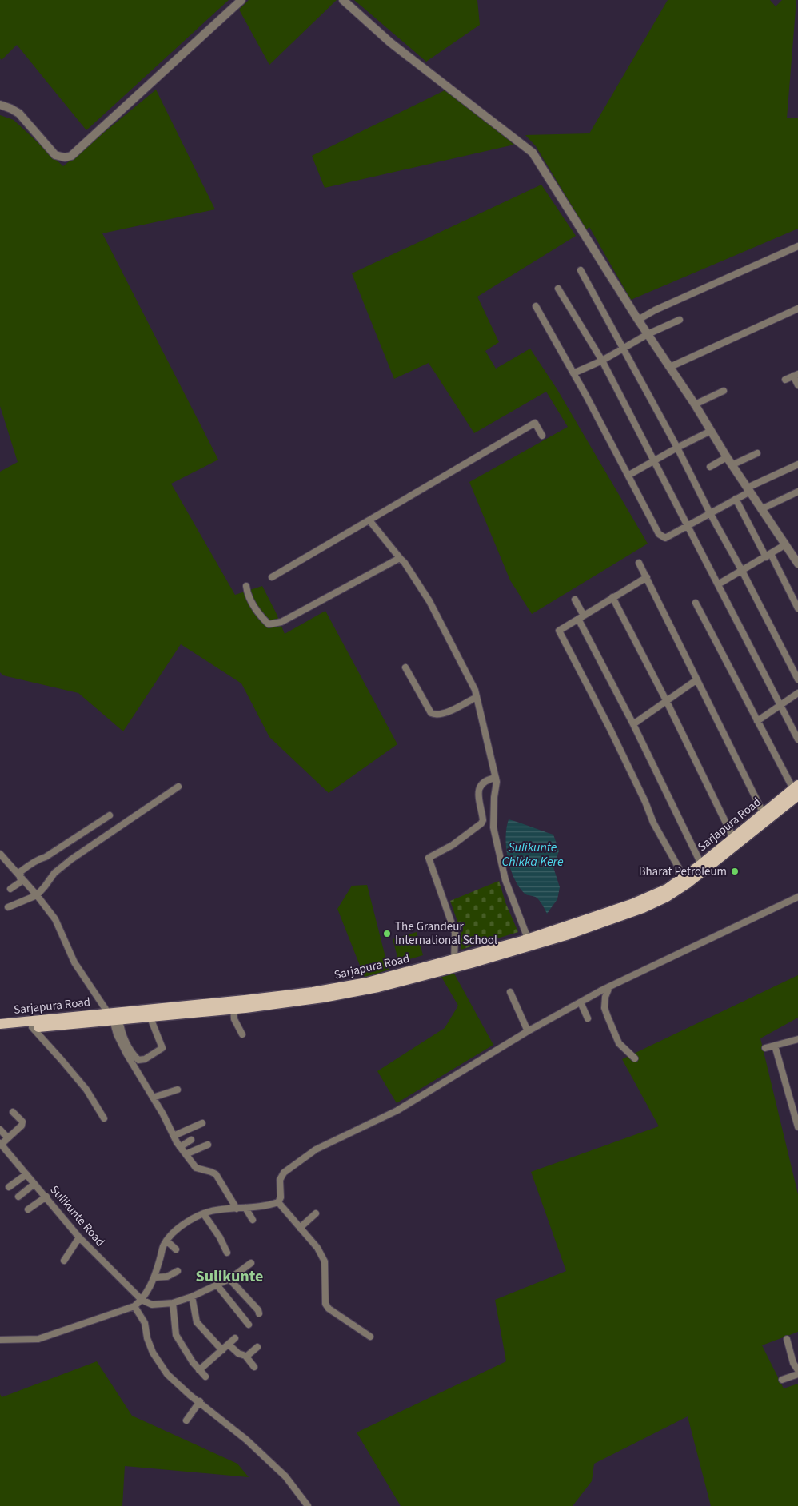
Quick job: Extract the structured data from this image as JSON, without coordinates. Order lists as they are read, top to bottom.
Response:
{
  "streets": {
    "main road": ["Sarjapura Road"],
    "street": ["Sulikunte Road"]
  },
  "districts": ["Sulikunte"],
  "water": ["Sulikunte Chikka Kere"],
  "places": ["Bharat Petroleum", "The Grandeur International School"]
}
